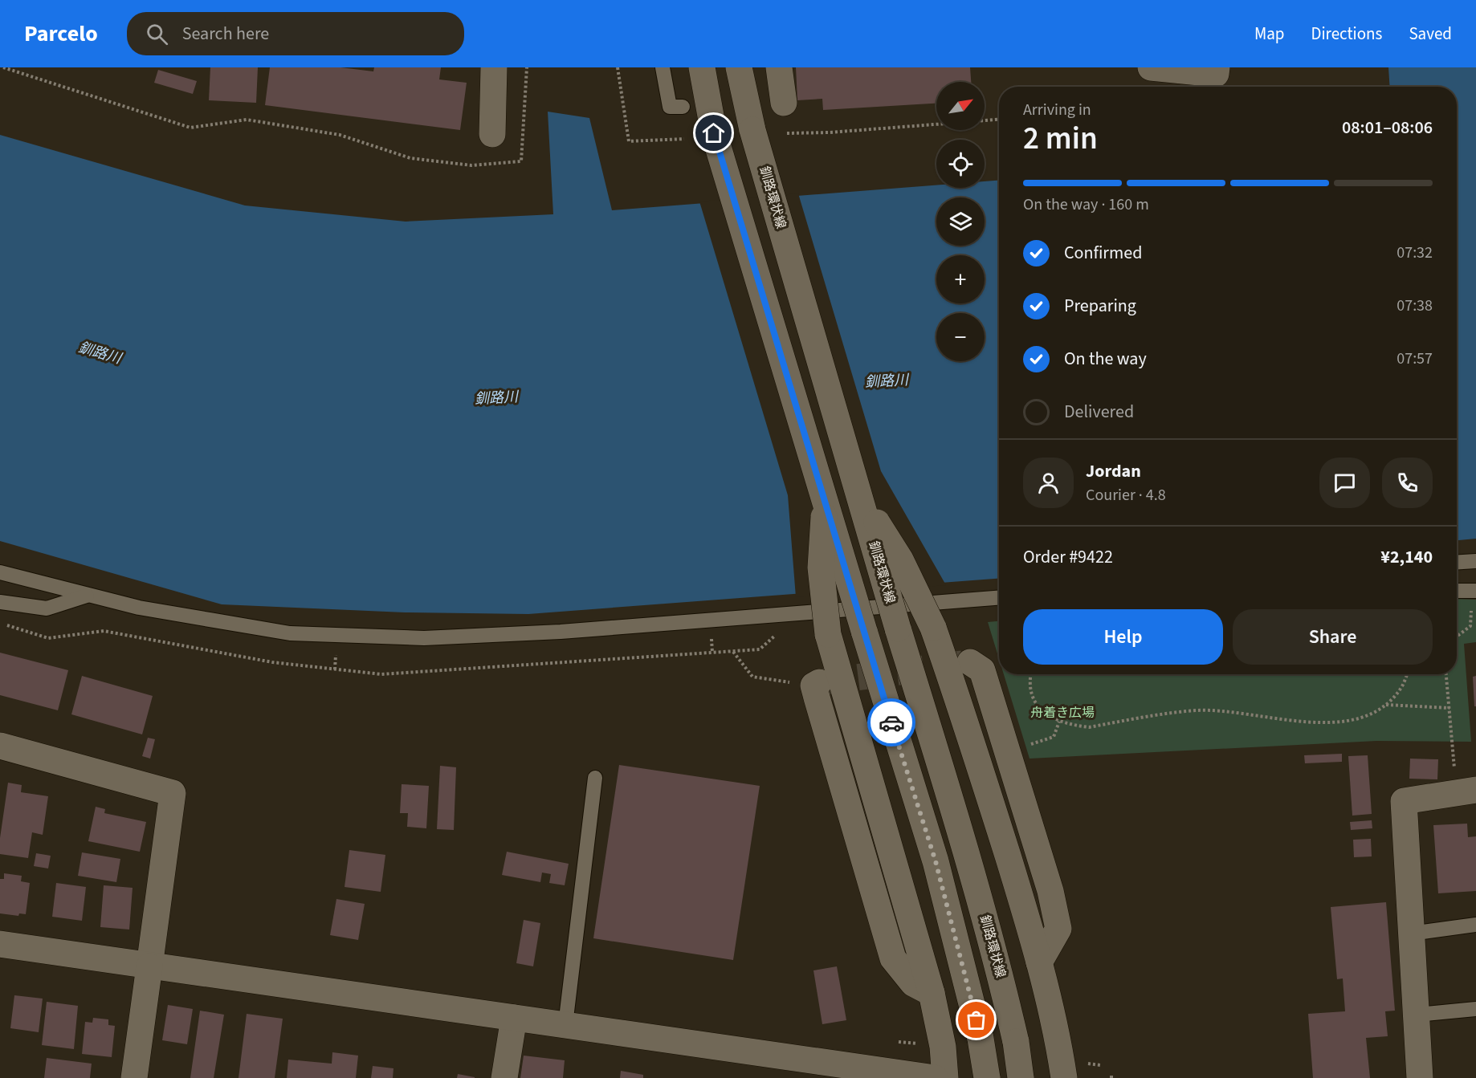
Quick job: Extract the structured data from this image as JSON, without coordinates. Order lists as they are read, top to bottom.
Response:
{
  "streets": {
    "street": ["釧路環状線"]
  },
  "water": ["釧路川"],
  "parks": ["舟着き広場"],
  "north": "top right",
  "page": {
    "header": "Parcelo",
    "search": "Search here",
    "nav": ["Map", "Directions", "Saved"],
    "map_buttons": ["+", "−"],
    "heading": ["2 min", "Arriving in", "08:01–08:06"],
    "panel": [
      "Jordan",
      "Courier · 4.8",
      "Order #9422",
      "¥2,140"
    ],
    "bar": "On the way · 160 m",
    "list": [
      ["Confirmed", "07:32"],
      ["Preparing", "07:38"],
      ["On the way", "07:57"],
      "Delivered"
    ],
    "buttons": ["Help", "Share"]
  }
}
